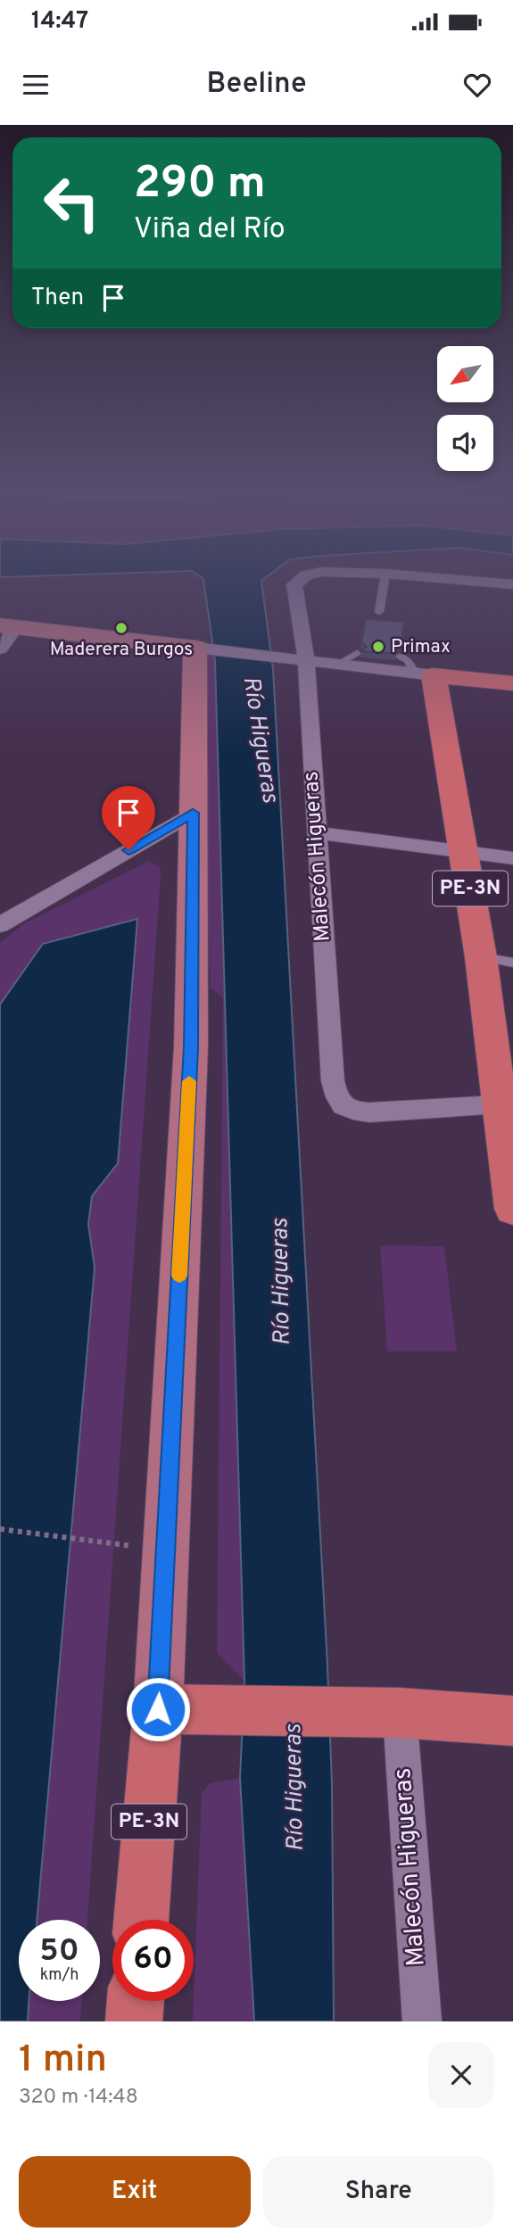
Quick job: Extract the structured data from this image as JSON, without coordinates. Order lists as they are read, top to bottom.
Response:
{
  "streets": {
    "highway": ["PE-3N"],
    "street": ["Malecón Higueras"]
  },
  "crossings": [
    ["Malecón Higueras", "PE-3N"]
  ],
  "water": ["Río Higueras"],
  "places": ["Maderera Burgos", "Primax"],
  "north": "bottom left",
  "page": {
    "status": "14:47",
    "header": "Beeline",
    "turn": ["290 m", "Viña del Río"],
    "then": "Then",
    "speed": "50 km/h",
    "limit": "60",
    "heading": ["1 min", "320 m · 14:48"],
    "buttons": ["Exit", "Share"]
  }
}
